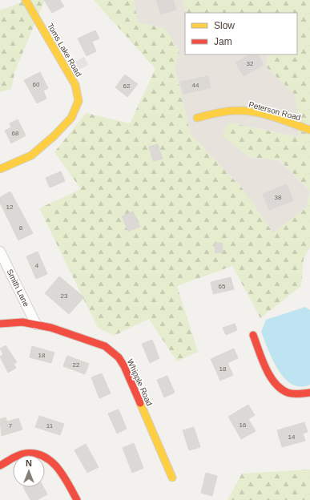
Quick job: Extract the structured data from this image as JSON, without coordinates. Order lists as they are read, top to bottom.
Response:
{
  "streets": {
    "street": [
      "Toms Lake Road",
      "Peterson Road",
      "Smith Lane",
      "Whipple Road"
    ]
  },
  "crossings": [
    ["Smith Lane", "Whipple Road"]
  ],
  "house_numbers": [
    "32",
    "60",
    "44",
    "62",
    "68",
    "38",
    "12",
    "8",
    "4",
    "65",
    "23",
    "18",
    "22",
    "18",
    "16",
    "7",
    "11",
    "14"
  ],
  "legend": ["Slow", "Jam"],
  "north": "top"
}
